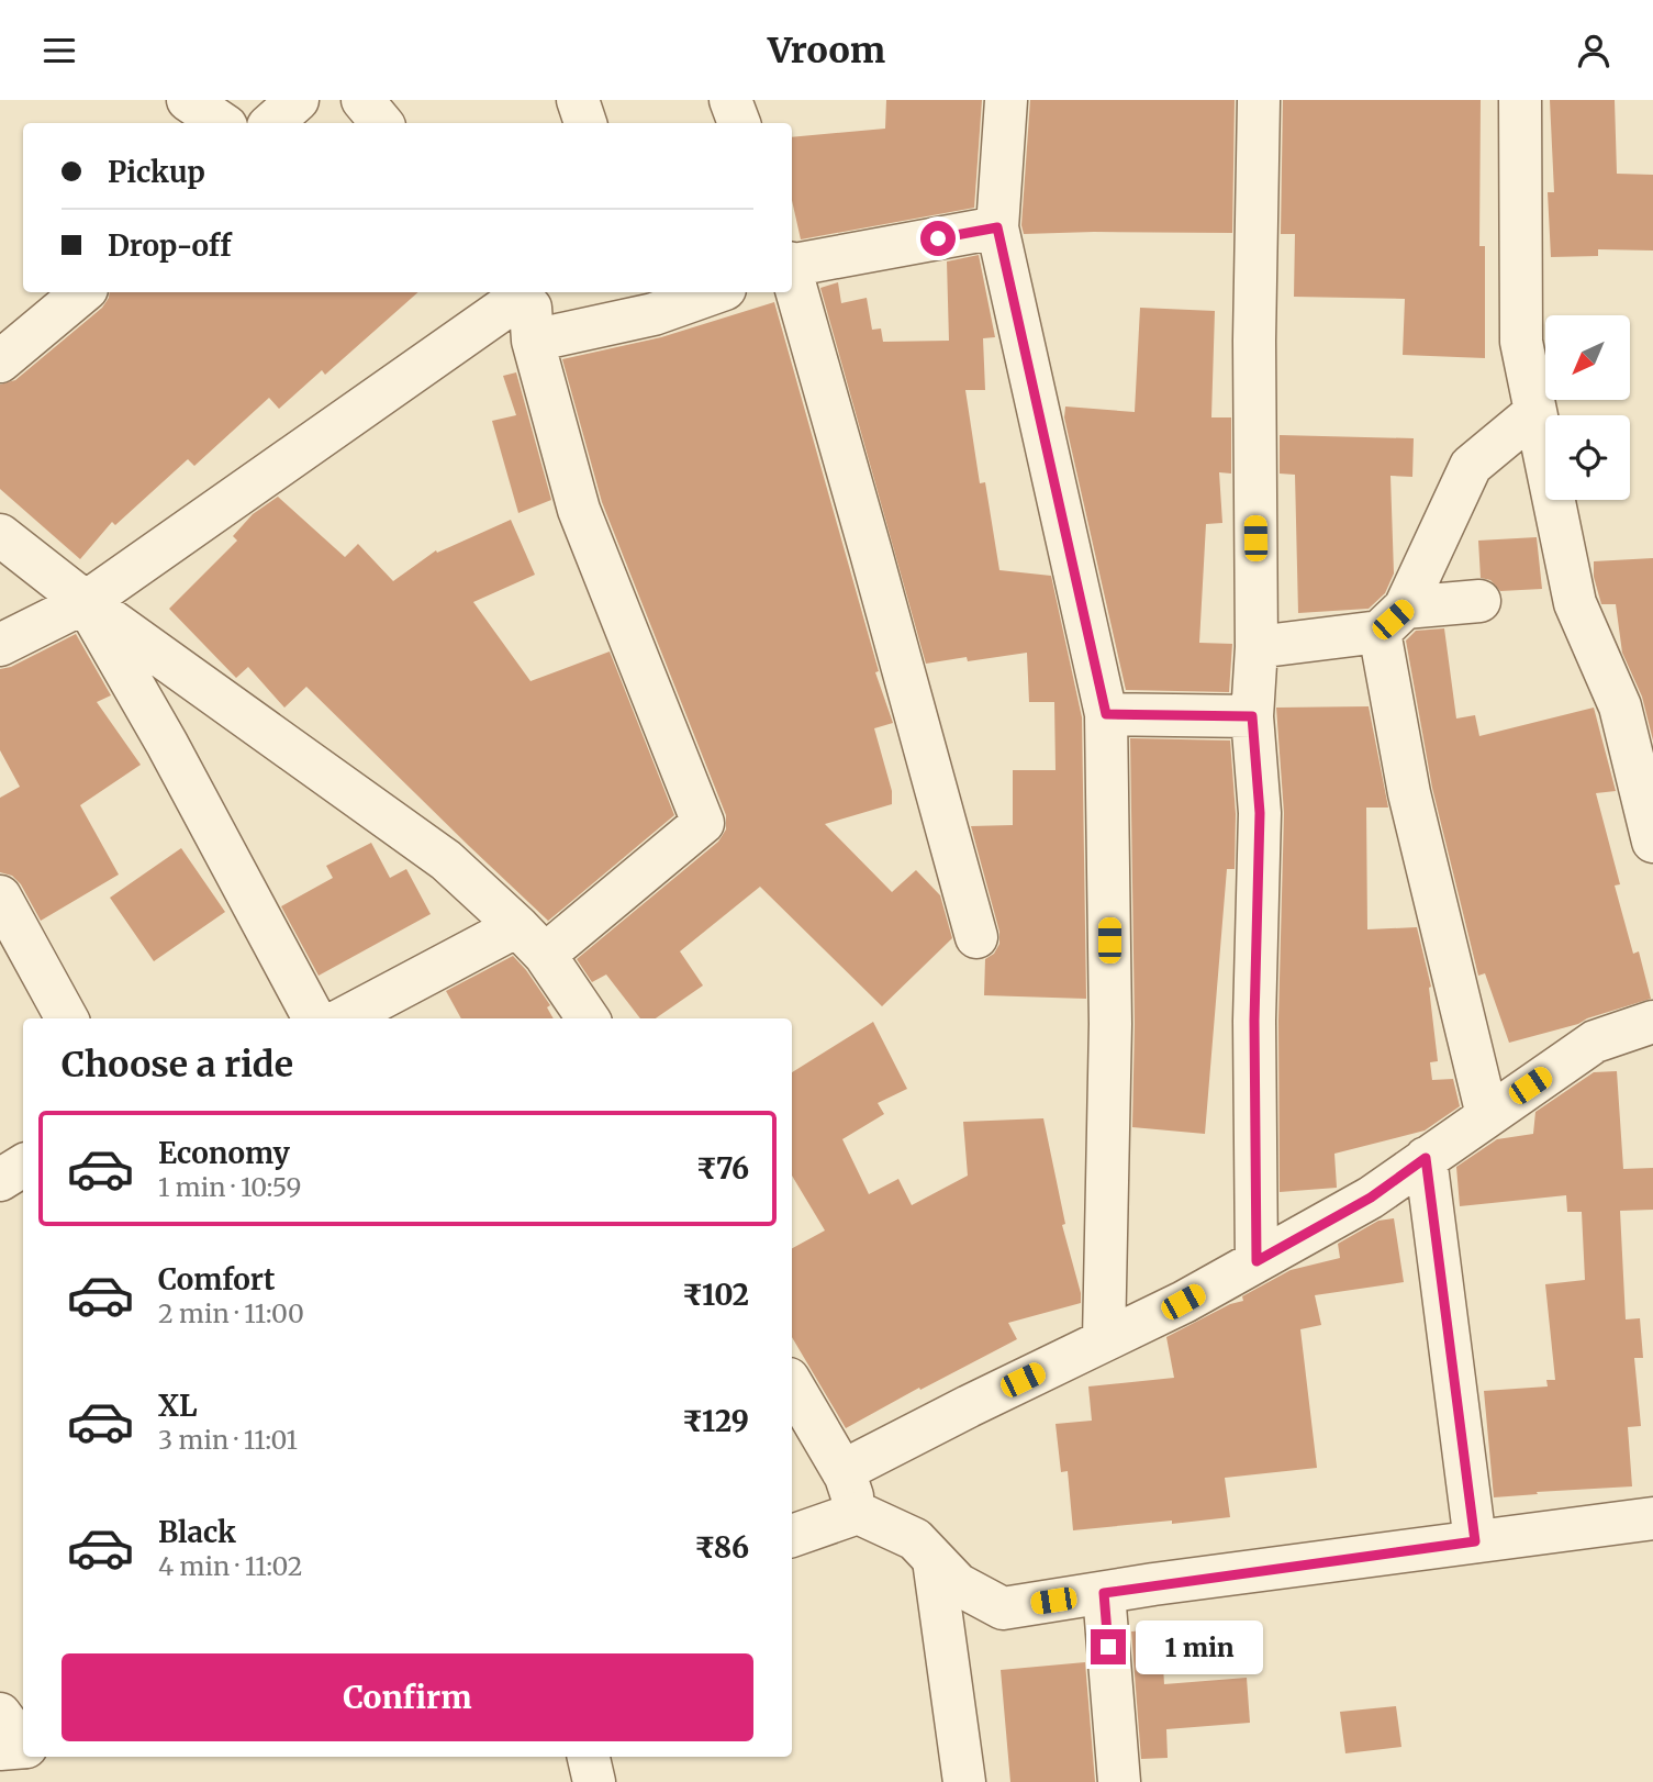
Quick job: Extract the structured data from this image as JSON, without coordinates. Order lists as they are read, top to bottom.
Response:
{
  "north": "bottom left",
  "page": {
    "header": "Vroom",
    "banner": ["Pickup", "Drop-off"],
    "heading": "Choose a ride",
    "list": [
      {
        "name": "Economy",
        "note": "1 min · 10:59",
        "value": "₹76"
      },
      {
        "name": "Comfort",
        "note": "2 min · 11:00",
        "value": "₹102"
      },
      {
        "name": "XL",
        "note": "3 min · 11:01",
        "value": "₹129"
      },
      {
        "name": "Black",
        "note": "4 min · 11:02",
        "value": "₹86"
      }
    ],
    "bubble": "1 min",
    "buttons": "Confirm"
  }
}
